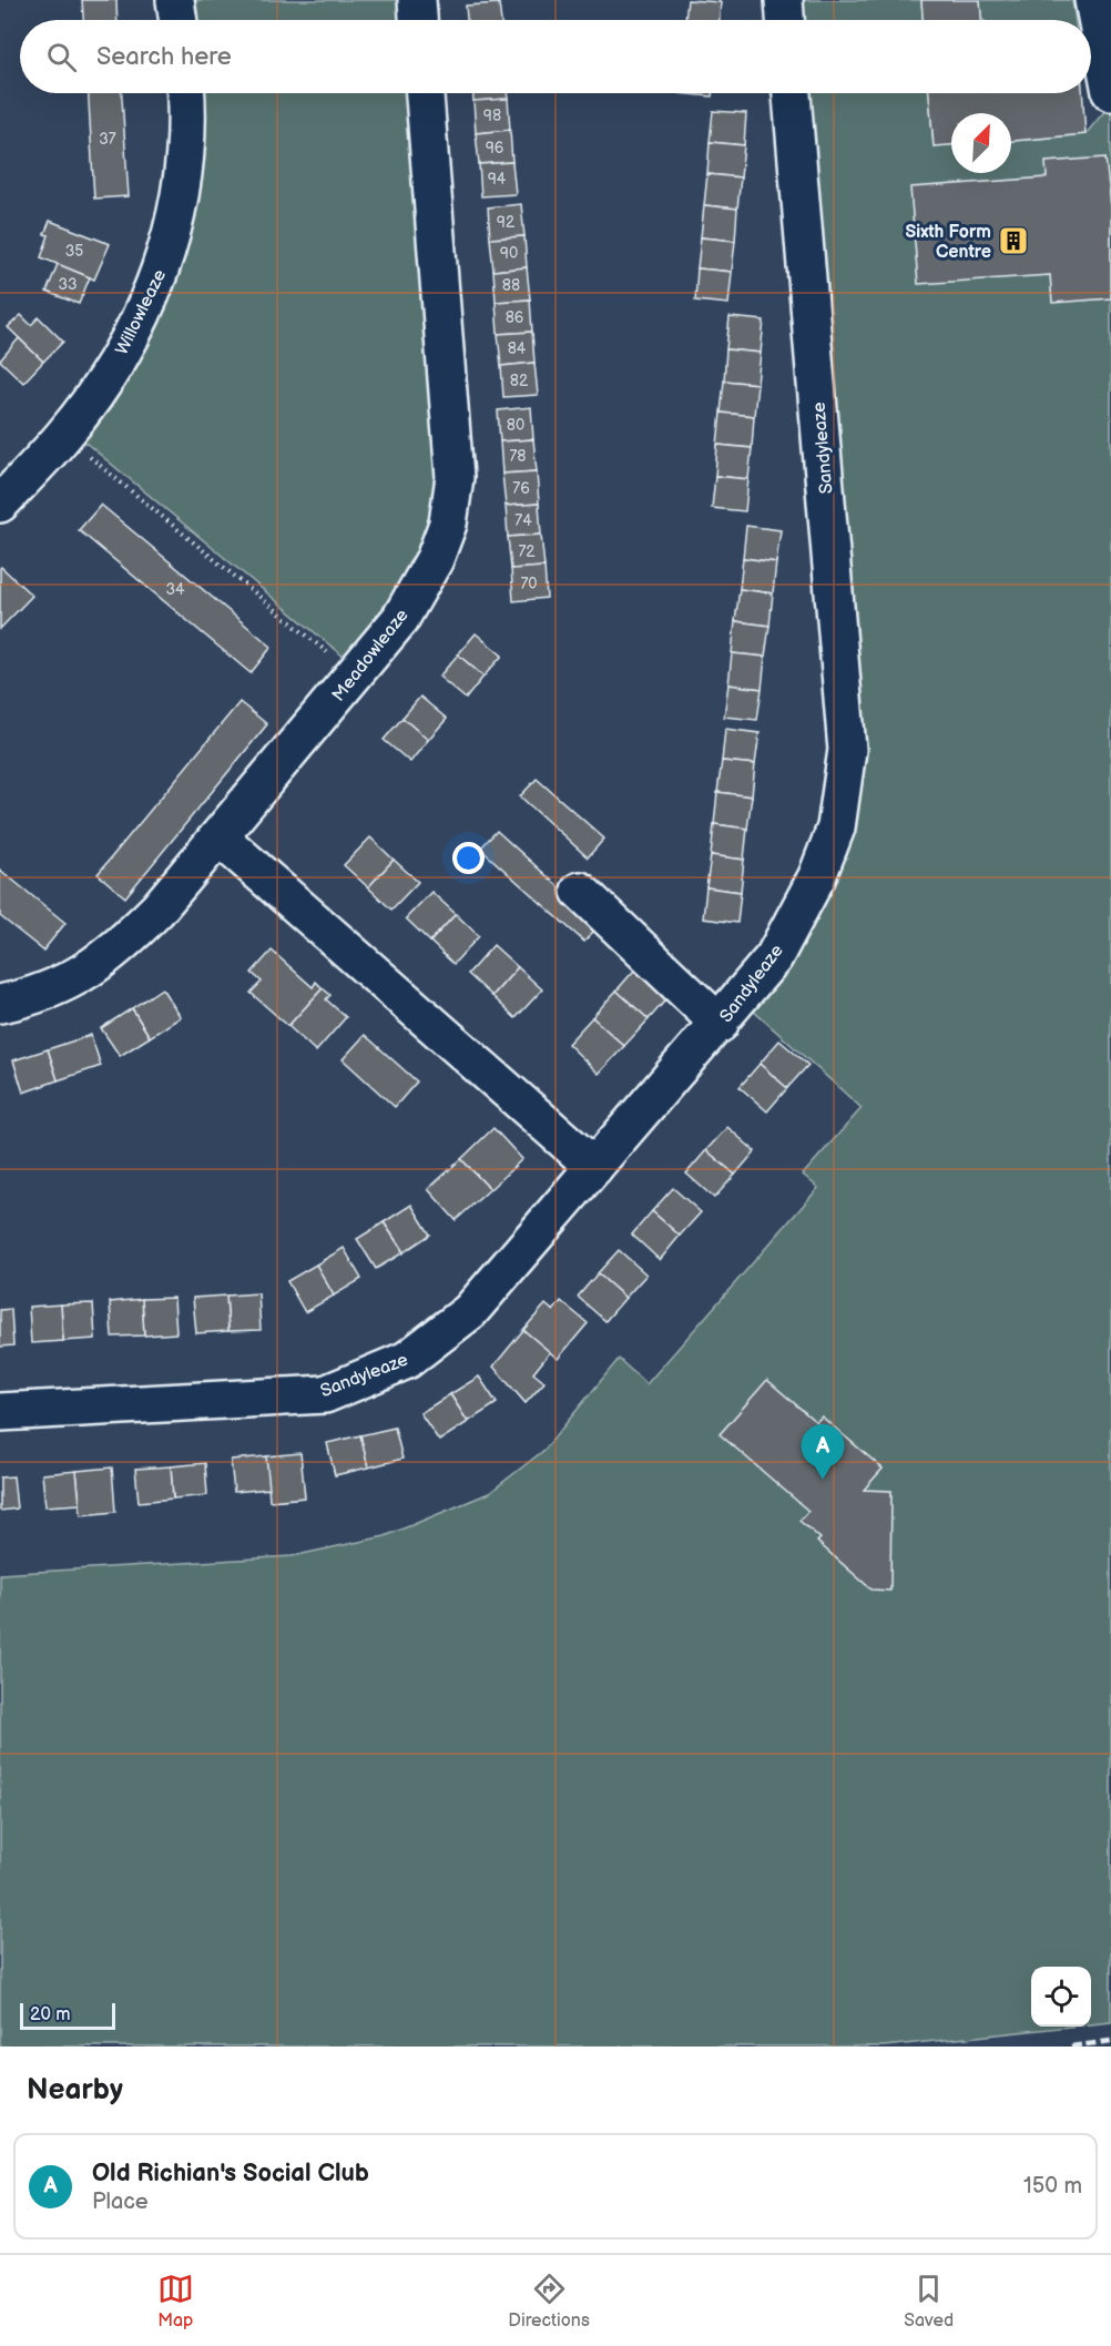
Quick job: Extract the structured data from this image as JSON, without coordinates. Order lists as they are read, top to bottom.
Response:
{
  "streets": {
    "street": ["Willowleaze", "Sandyleaze", "Meadowleaze"]
  },
  "places": {
    "building": ["Sixth Form Centre"]
  },
  "house_numbers": [
    "98",
    "37",
    "96",
    "94",
    "92",
    "35",
    "90",
    "33",
    "88",
    "86",
    "84",
    "82",
    "80",
    "78",
    "76",
    "74",
    "72",
    "70",
    "34"
  ],
  "scale_bar": "20 m",
  "north": "top right",
  "page": {
    "search": "Search here",
    "pins": "A",
    "scale": "20 m",
    "heading": "Nearby",
    "list": [
      {
        "mark": "A",
        "name": "Old Richian's Social Club",
        "note": "Place",
        "value": "150 m"
      }
    ],
    "nav": ["Map", "Directions", "Saved"]
  }
}
